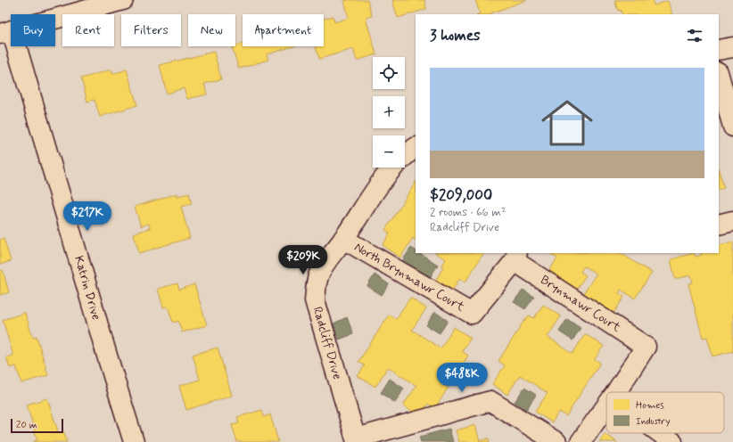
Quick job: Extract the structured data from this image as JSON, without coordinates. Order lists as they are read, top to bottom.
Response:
{
  "streets": {
    "street": [
      "North Brynmawr Court",
      "Katrin Drive",
      "Brynmawr Court",
      "Radcliff Drive"
    ]
  },
  "crossings": [
    ["North Brynmawr Court", "Brynmawr Court"],
    ["North Brynmawr Court", "Radcliff Drive"]
  ],
  "legend": ["Homes", "Industry"],
  "scale_bar": "20 m",
  "page": {
    "chip": [
      "Buy",
      "Rent",
      "Filters",
      "New",
      "Apartment"
    ],
    "heading": "3 homes",
    "map_buttons": ["+", "−"],
    "list": [
      {
        "name": "$209,000",
        "note": "2 rooms · 66 m² · Radcliff Drive"
      }
    ],
    "price": ["$217K", "$209K", "$488K"],
    "scale": "20 m"
  }
}
